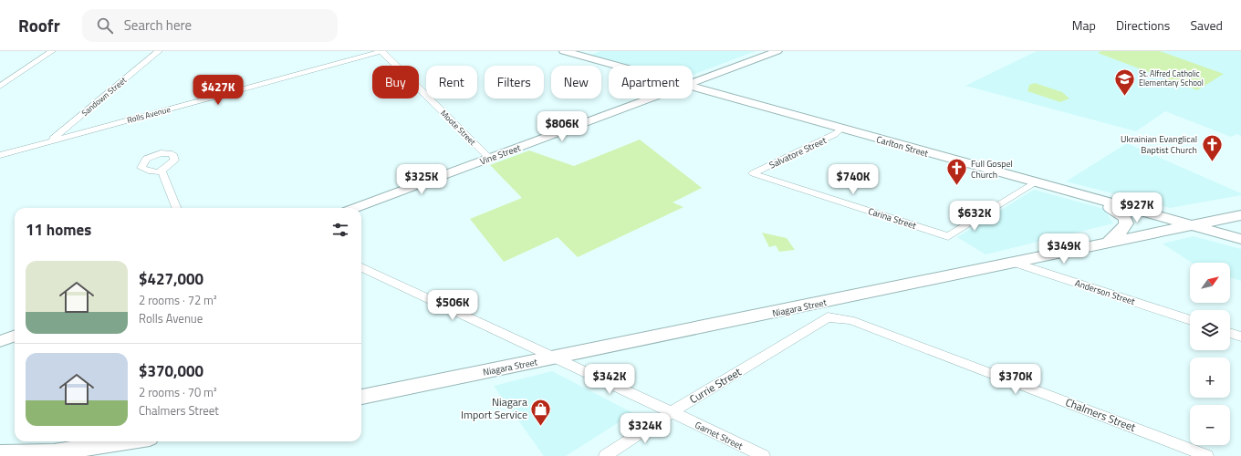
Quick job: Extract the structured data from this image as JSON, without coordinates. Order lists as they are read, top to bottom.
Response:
{
  "streets": {
    "main road": ["Carlton Street", "Niagara Street"],
    "street": [
      "Sandown Street",
      "Rolls Avenue",
      "Moote Street",
      "Salvatore Street",
      "Vine Street",
      "Carina Street",
      "Anderson Street",
      "Currie Street",
      "Chalmers Street",
      "Garnet Street"
    ]
  },
  "crossings": [
    ["Sandown Street", "Rolls Avenue"],
    ["Rolls Avenue", "Moote Street"],
    ["Moote Street", "Vine Street"],
    ["Carlton Street", "Salvatore Street"],
    ["Carlton Street", "Carina Street"],
    ["Carlton Street", "Niagara Street"],
    ["Salvatore Street", "Carina Street"],
    ["Anderson Street", "Niagara Street"],
    ["Niagara Street", "Garnet Street"],
    ["Currie Street", "Chalmers Street"],
    ["Currie Street", "Garnet Street"]
  ],
  "places": {
    "school or university": ["St. Alfred Catholic Elementary School"],
    "church": ["Ukrainian Evanglical Baptist Church", "Full Gospel Church"],
    "shop": ["Niagara Import Service"]
  },
  "north": "top right",
  "page": {
    "header": "Roofr",
    "search": "Search here",
    "nav": ["Map", "Directions", "Saved"],
    "chip": [
      "Buy",
      "Rent",
      "Filters",
      "New",
      "Apartment"
    ],
    "price": [
      "$427K",
      "$806K",
      "$325K",
      "$740K",
      "$927K",
      "$632K",
      "$349K",
      "$506K",
      "$342K",
      "$370K",
      "$324K"
    ],
    "heading": "11 homes",
    "list": [
      {
        "name": "$427,000",
        "note": "2 rooms · 72 m² · Rolls Avenue"
      },
      {
        "name": "$370,000",
        "note": "2 rooms · 70 m² · Chalmers Street"
      }
    ],
    "map_buttons": ["+", "−"]
  }
}
